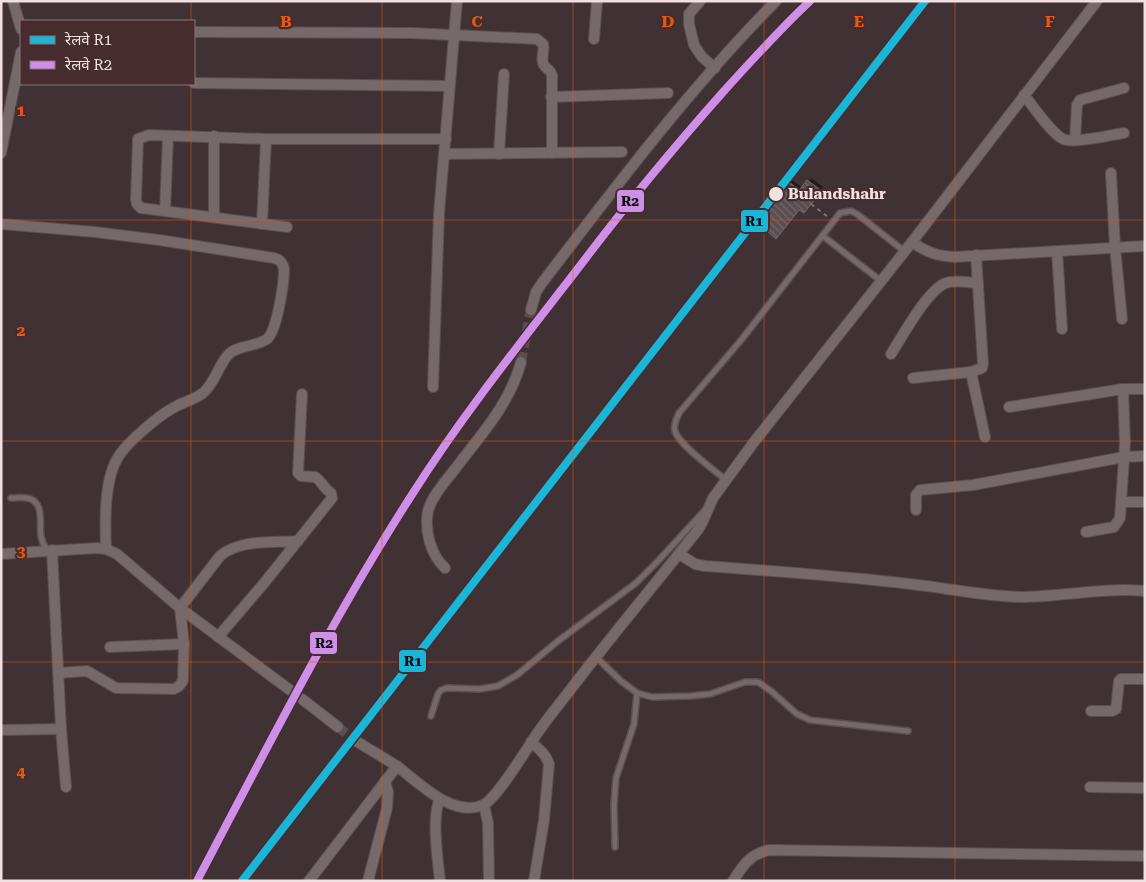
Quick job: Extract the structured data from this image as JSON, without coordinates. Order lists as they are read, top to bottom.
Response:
{
  "places": ["Bulandshahr"],
  "lines": ["rail line R1", "rail line R2"],
  "legend": ["रेलवे R1", "रेलवे R2"],
  "grid": {
    "columns": [
      "B",
      "C",
      "D",
      "E",
      "F"
    ],
    "rows": [
      "1",
      "2",
      "3",
      "4"
    ]
  }
}
